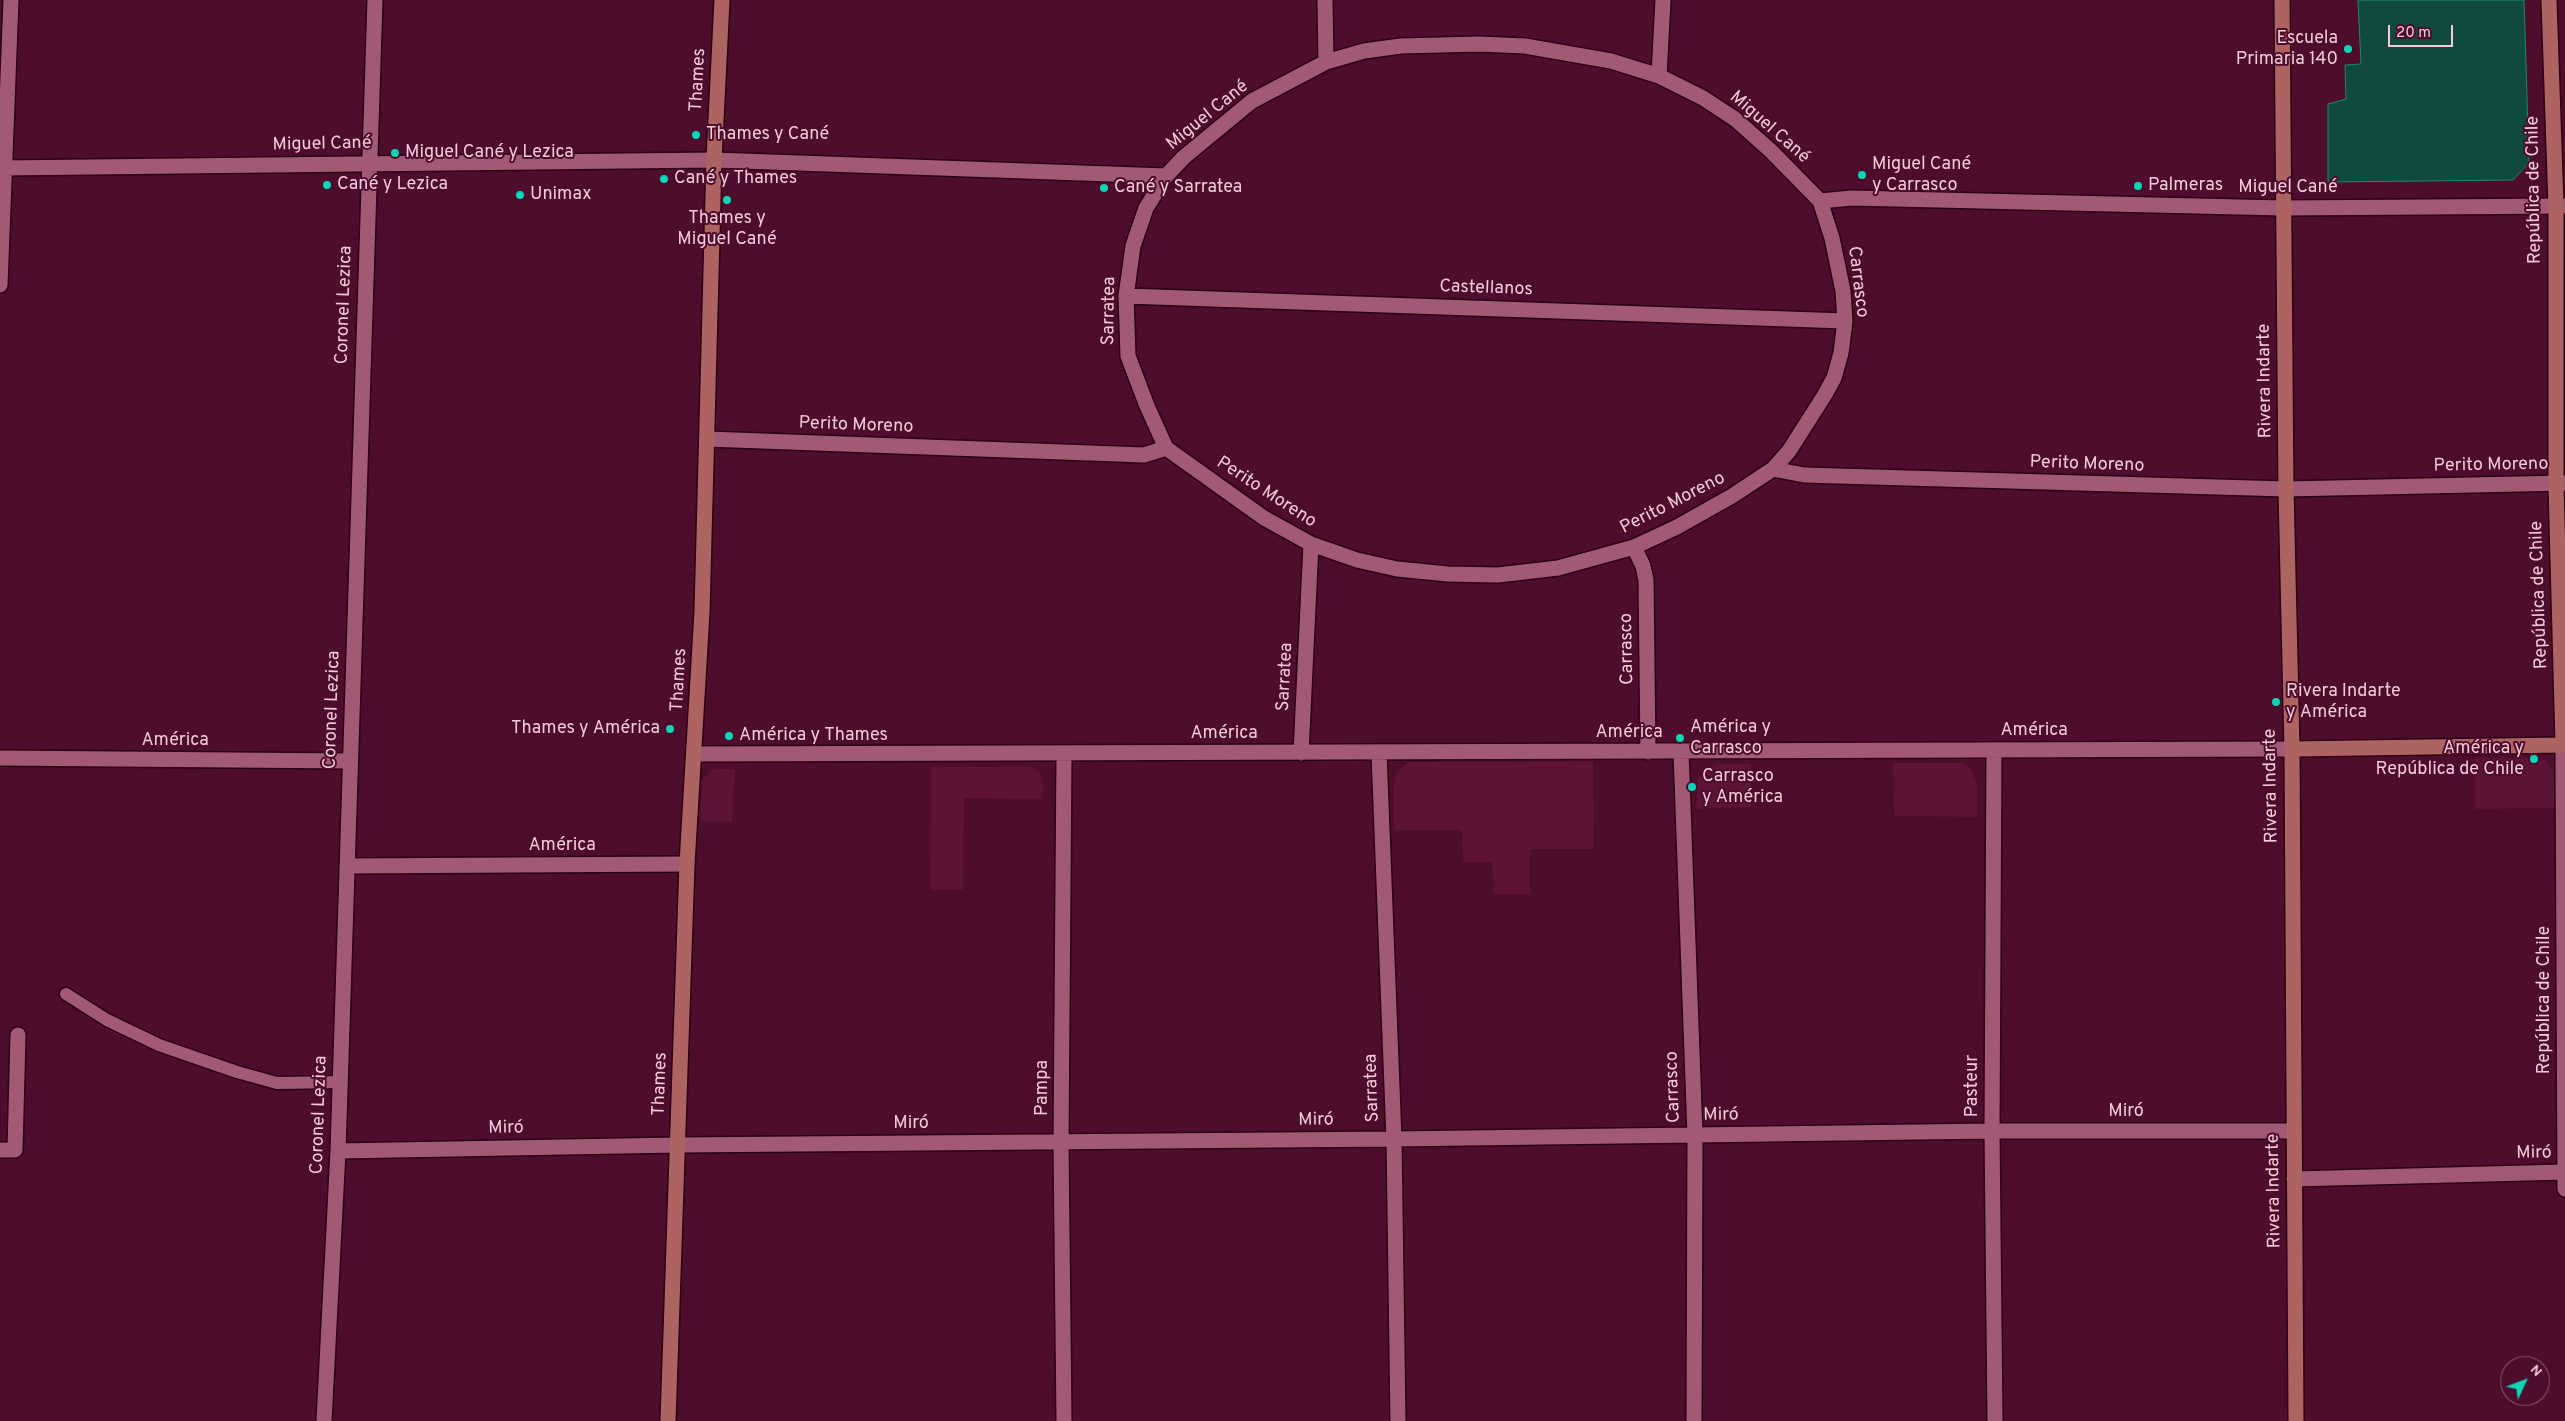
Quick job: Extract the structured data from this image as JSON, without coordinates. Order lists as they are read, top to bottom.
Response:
{
  "streets": {
    "street": [
      "Thames",
      "Miguel Cané",
      "República de Chile",
      "Carrasco",
      "Castellanos",
      "Coronel Lezica",
      "Sarratea",
      "Rivera Indarte",
      "Perito Moreno",
      "América",
      "Pasteur",
      "Pampa",
      "Miró"
    ]
  },
  "crossings": [
    ["Thames", "Miguel Cané"],
    ["Thames", "Perito Moreno"],
    ["Thames", "América"],
    ["Thames", "Miró"],
    ["Miguel Cané", "República de Chile"],
    ["Miguel Cané", "Carrasco"],
    ["Miguel Cané", "Coronel Lezica"],
    ["Miguel Cané", "Sarratea"],
    ["Miguel Cané", "Rivera Indarte"],
    ["República de Chile", "Perito Moreno"],
    ["República de Chile", "América"],
    ["República de Chile", "Miró"],
    ["Carrasco", "Castellanos"],
    ["Carrasco", "Perito Moreno"],
    ["Carrasco", "América"],
    ["Carrasco", "Miró"],
    ["Castellanos", "Sarratea"],
    ["Coronel Lezica", "América"],
    ["Coronel Lezica", "Miró"],
    ["Sarratea", "Perito Moreno"],
    ["Sarratea", "América"],
    ["Sarratea", "Miró"],
    ["Rivera Indarte", "Perito Moreno"],
    ["Rivera Indarte", "América"],
    ["Rivera Indarte", "Miró"],
    ["América", "Pasteur"],
    ["América", "Pampa"],
    ["Pasteur", "Miró"],
    ["Pampa", "Miró"]
  ],
  "places": [
    "Escuela Primaria 140",
    "Thames y Cané",
    "Miguel Cané y Lezica",
    "Miguel Cané y Carrasco",
    "Cané y Thames",
    "Cané y Lezica",
    "Palmeras",
    "Cané y Sarratea",
    "Unimax",
    "Thames y Miguel Cané",
    "Rivera Indarte y América",
    "Thames y América",
    "América y Thames",
    "América y Carrasco",
    "América y República de Chile",
    "Carrasco y América"
  ],
  "scale_bar": "20 m",
  "north": "top right"
}
